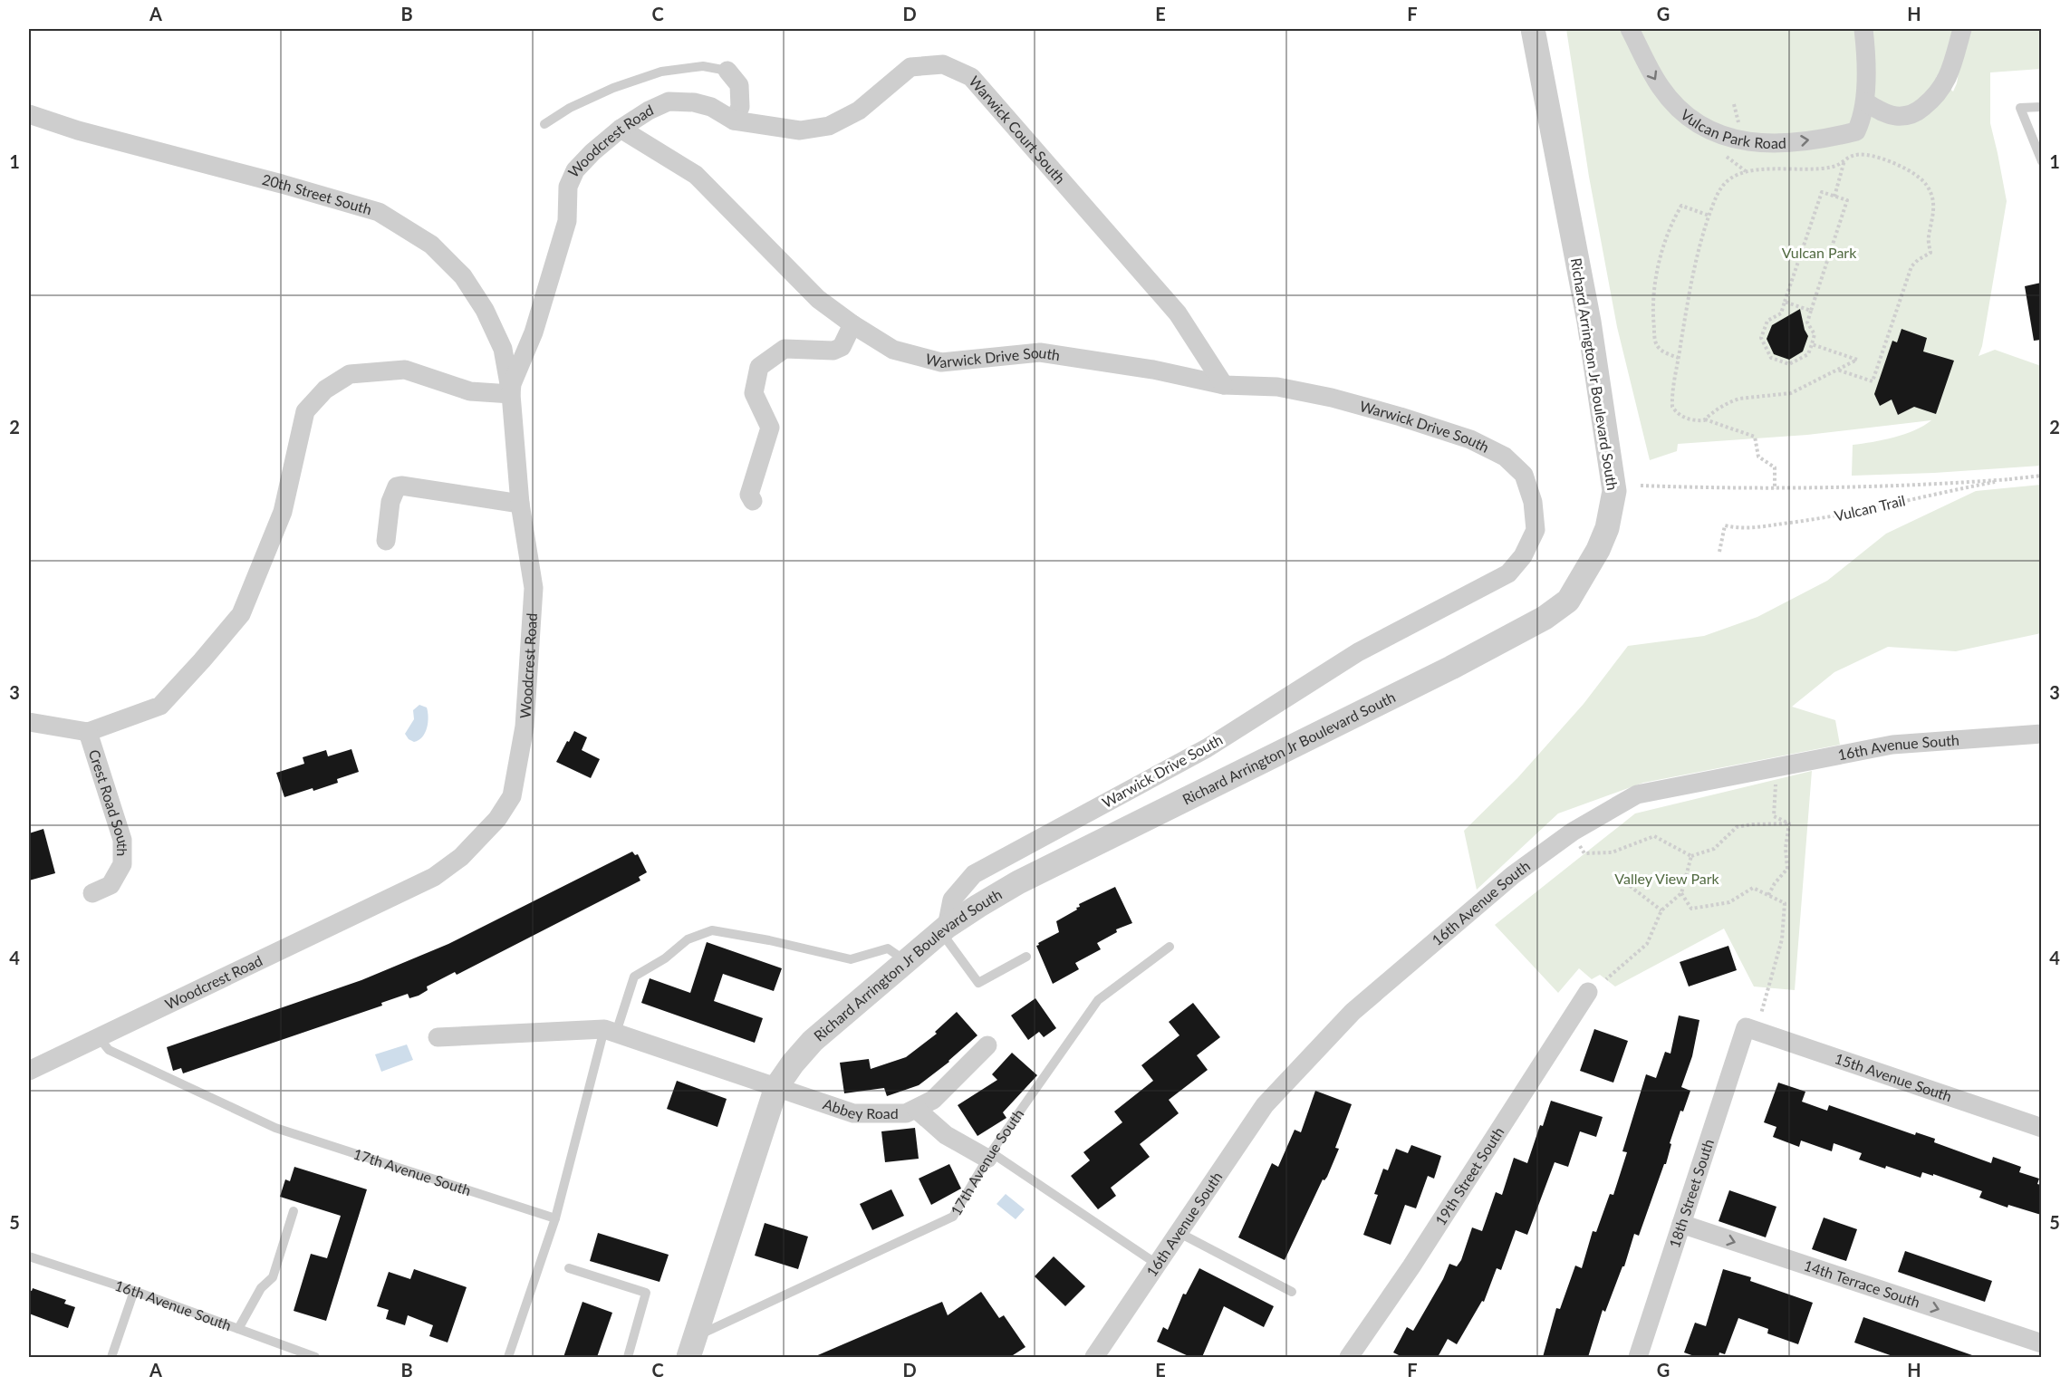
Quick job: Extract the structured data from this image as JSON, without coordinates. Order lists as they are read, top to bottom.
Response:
{
  "streets": {
    "street": [
      "Vulcan Park Road",
      "Warwick Court South",
      "Woodcrest Road",
      "20th Street South",
      "Warwick Drive South",
      "Richard Arrington Jr Boulevard South",
      "16th Avenue South",
      "Crest Road South",
      "15th Avenue South",
      "Abbey Road",
      "19th Street South",
      "18th Street South",
      "14th Terrace South"
    ],
    "lane": ["17th Avenue South"],
    "path": ["Vulcan Trail"]
  },
  "crossings": [
    ["Warwick Court South", "Woodcrest Road"],
    ["Warwick Court South", "Warwick Drive South"],
    ["Woodcrest Road", "20th Street South"],
    ["Woodcrest Road", "Warwick Drive South"],
    ["Woodcrest Road", "17th Avenue South"],
    ["Warwick Drive South", "Richard Arrington Jr Boulevard South"],
    ["Richard Arrington Jr Boulevard South", "Abbey Road"],
    ["Richard Arrington Jr Boulevard South", "17th Avenue South"],
    ["15th Avenue South", "18th Street South"],
    ["18th Street South", "14th Terrace South"]
  ],
  "one_way": ["14th Terrace South"],
  "parks": ["Vulcan Park", "Valley View Park"],
  "grid": {
    "columns": [
      "A",
      "B",
      "C",
      "D",
      "E",
      "F",
      "G",
      "H"
    ],
    "rows": [
      "1",
      "2",
      "3",
      "4",
      "5"
    ]
  }
}
